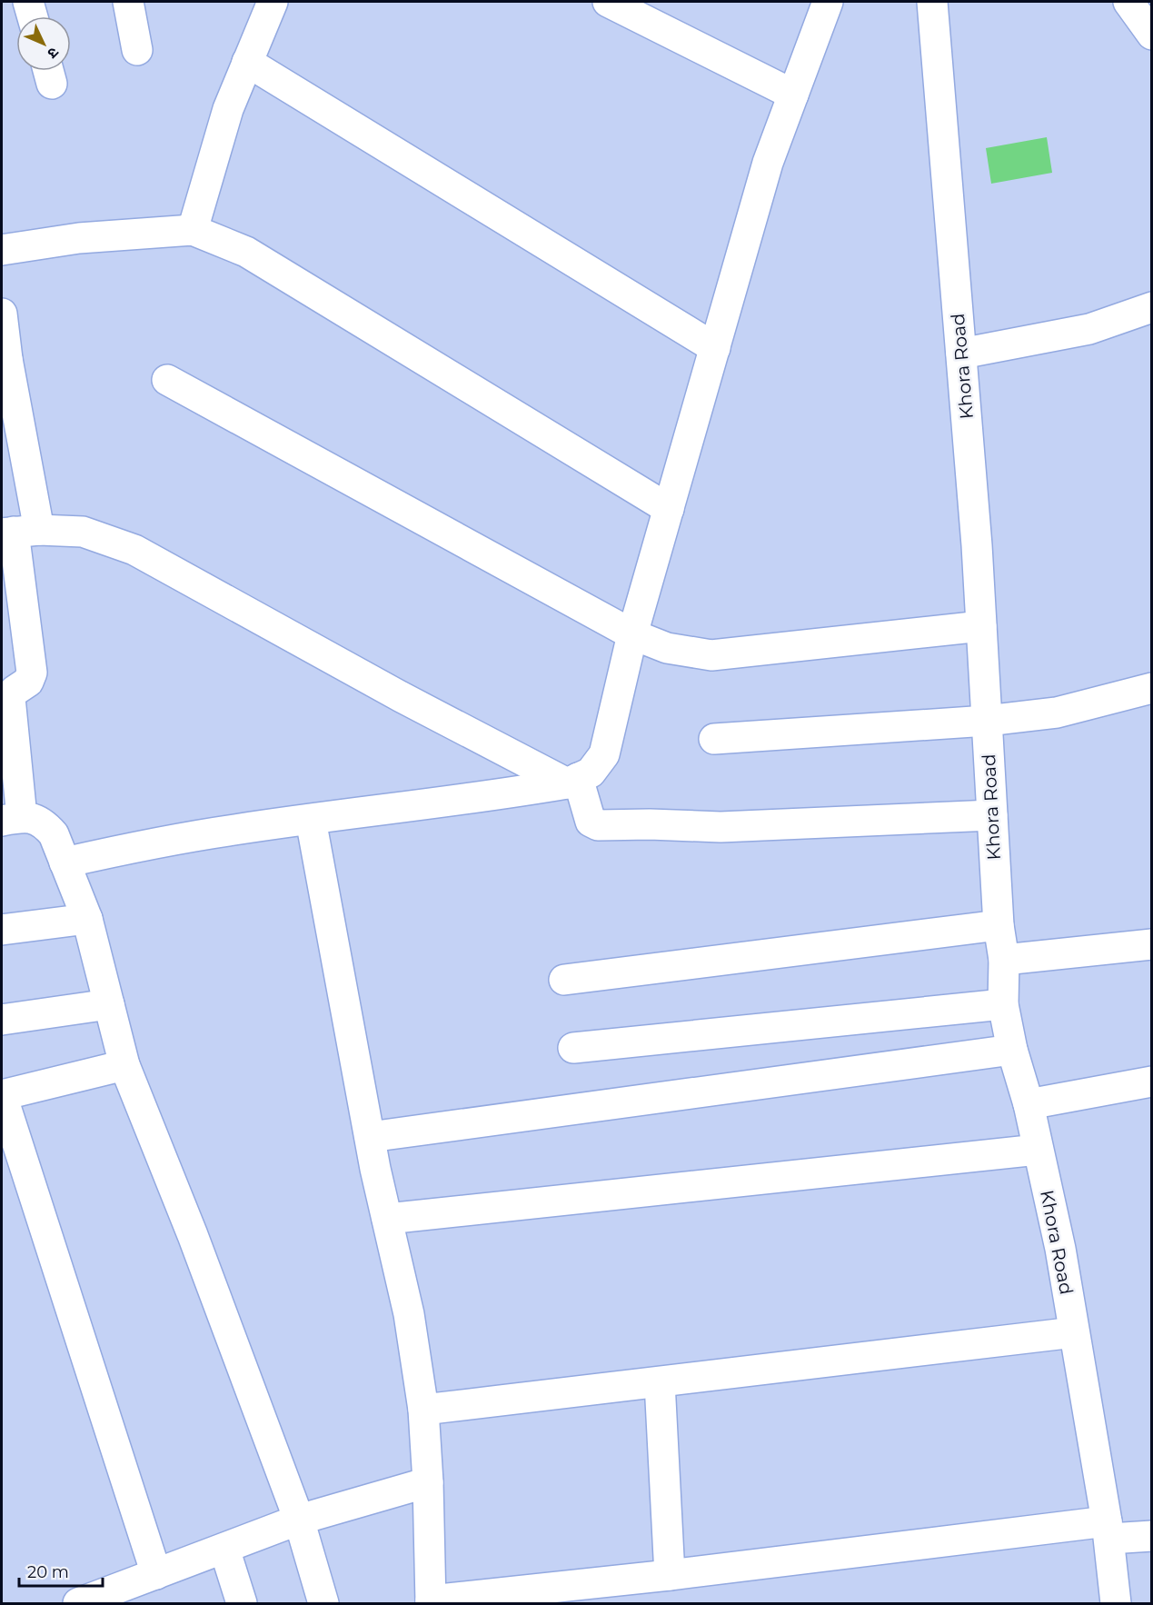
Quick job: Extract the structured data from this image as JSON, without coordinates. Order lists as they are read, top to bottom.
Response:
{
  "streets": {
    "street": ["Khora Road"]
  },
  "scale_bar": "20 m",
  "north": "bottom right"
}
